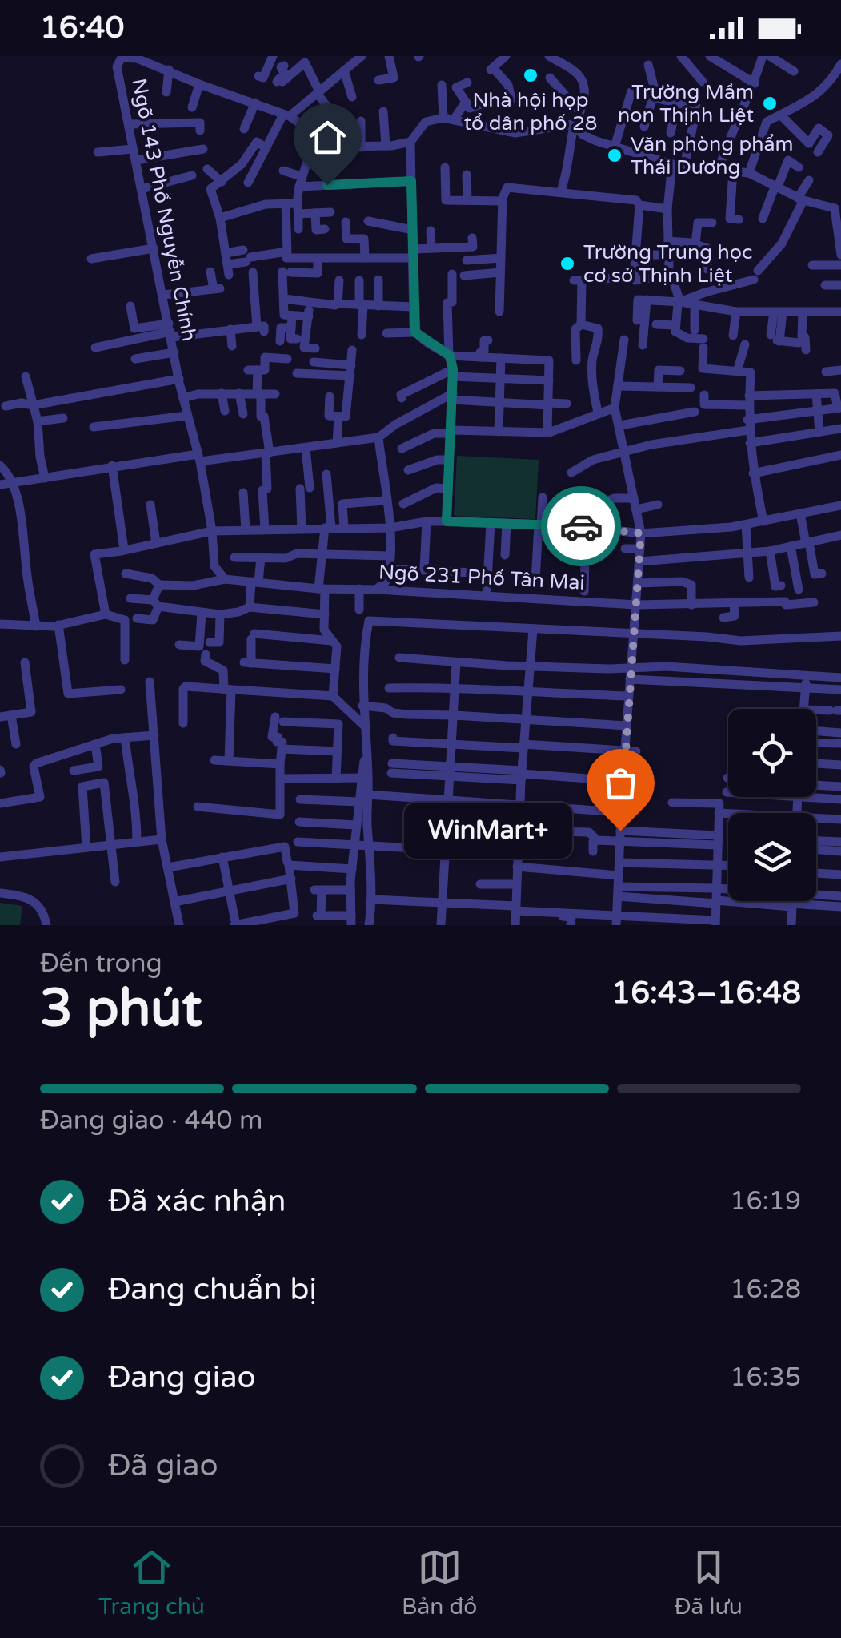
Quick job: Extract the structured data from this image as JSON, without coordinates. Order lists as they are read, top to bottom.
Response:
{
  "streets": {
    "street": ["Ngõ 143 Phố Nguyễn Chính", "Ngõ 231 Phố Tân Mai"]
  },
  "crossings": [
    ["Ngõ 143 Phố Nguyễn Chính", "Ngõ 231 Phố Tân Mai"]
  ],
  "places": [
    "Nhà hội họp tổ dân phố 28",
    "Trường Mầm non Thịnh Liệt",
    "Văn phòng phẩm Thái Dương",
    "Trường Trung học cơ sở Thịnh Liệt",
    "WinMart+"
  ],
  "page": {
    "status": "16:40",
    "bubble": "WinMart+",
    "heading": ["3 phút", "Đến trong", "16:43–16:48"],
    "bar": "Đang giao · 440 m",
    "list": [
      ["Đã xác nhận", "16:19"],
      ["Đang chuẩn bị", "16:28"],
      ["Đang giao", "16:35"],
      "Đã giao"
    ],
    "tabs": ["Trang chủ", "Bản đồ", "Đã lưu"]
  }
}
